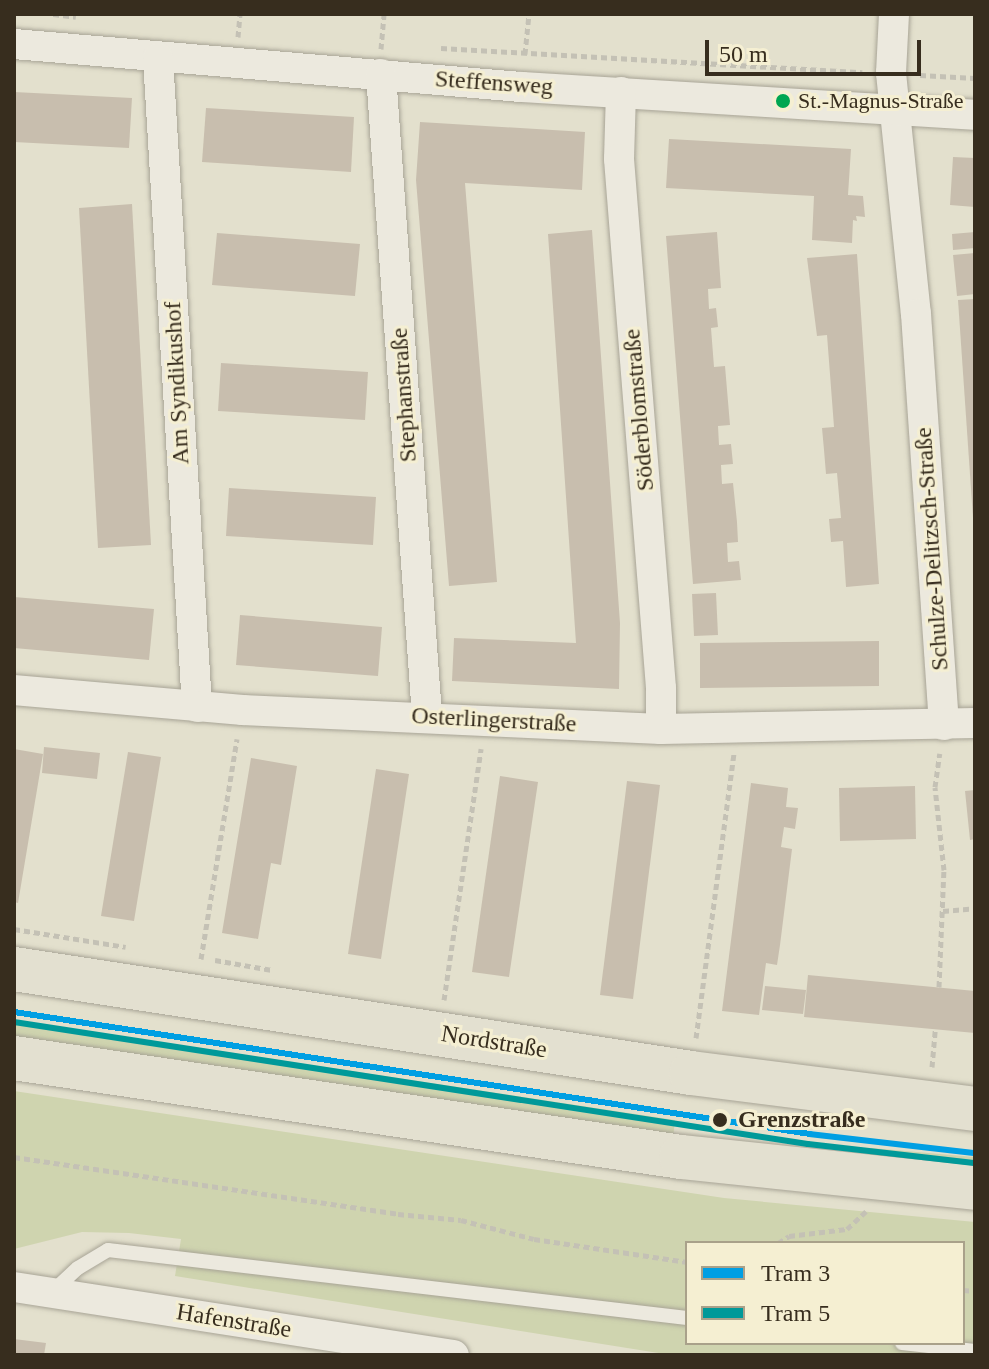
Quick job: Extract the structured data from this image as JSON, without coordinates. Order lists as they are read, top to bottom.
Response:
{
  "streets": {
    "main road": ["Nordstraße"],
    "street": [
      "Steffensweg",
      "Am Syndikushof",
      "Stephanstraße",
      "Söderblomstraße",
      "Schulze-Delitzsch-Straße",
      "Osterlingerstraße",
      "Hafenstraße"
    ]
  },
  "crossings": [
    ["Steffensweg", "Am Syndikushof"],
    ["Steffensweg", "Stephanstraße"],
    ["Steffensweg", "Söderblomstraße"],
    ["Steffensweg", "Schulze-Delitzsch-Straße"],
    ["Am Syndikushof", "Osterlingerstraße"],
    ["Stephanstraße", "Osterlingerstraße"],
    ["Söderblomstraße", "Osterlingerstraße"],
    ["Schulze-Delitzsch-Straße", "Osterlingerstraße"]
  ],
  "places": ["St.-Magnus-Straße", "Grenzstraße"],
  "lines": ["tram line 3", "tram line 5"],
  "legend": ["Tram 3", "Tram 5"],
  "scale_bar": "50 m"
}
